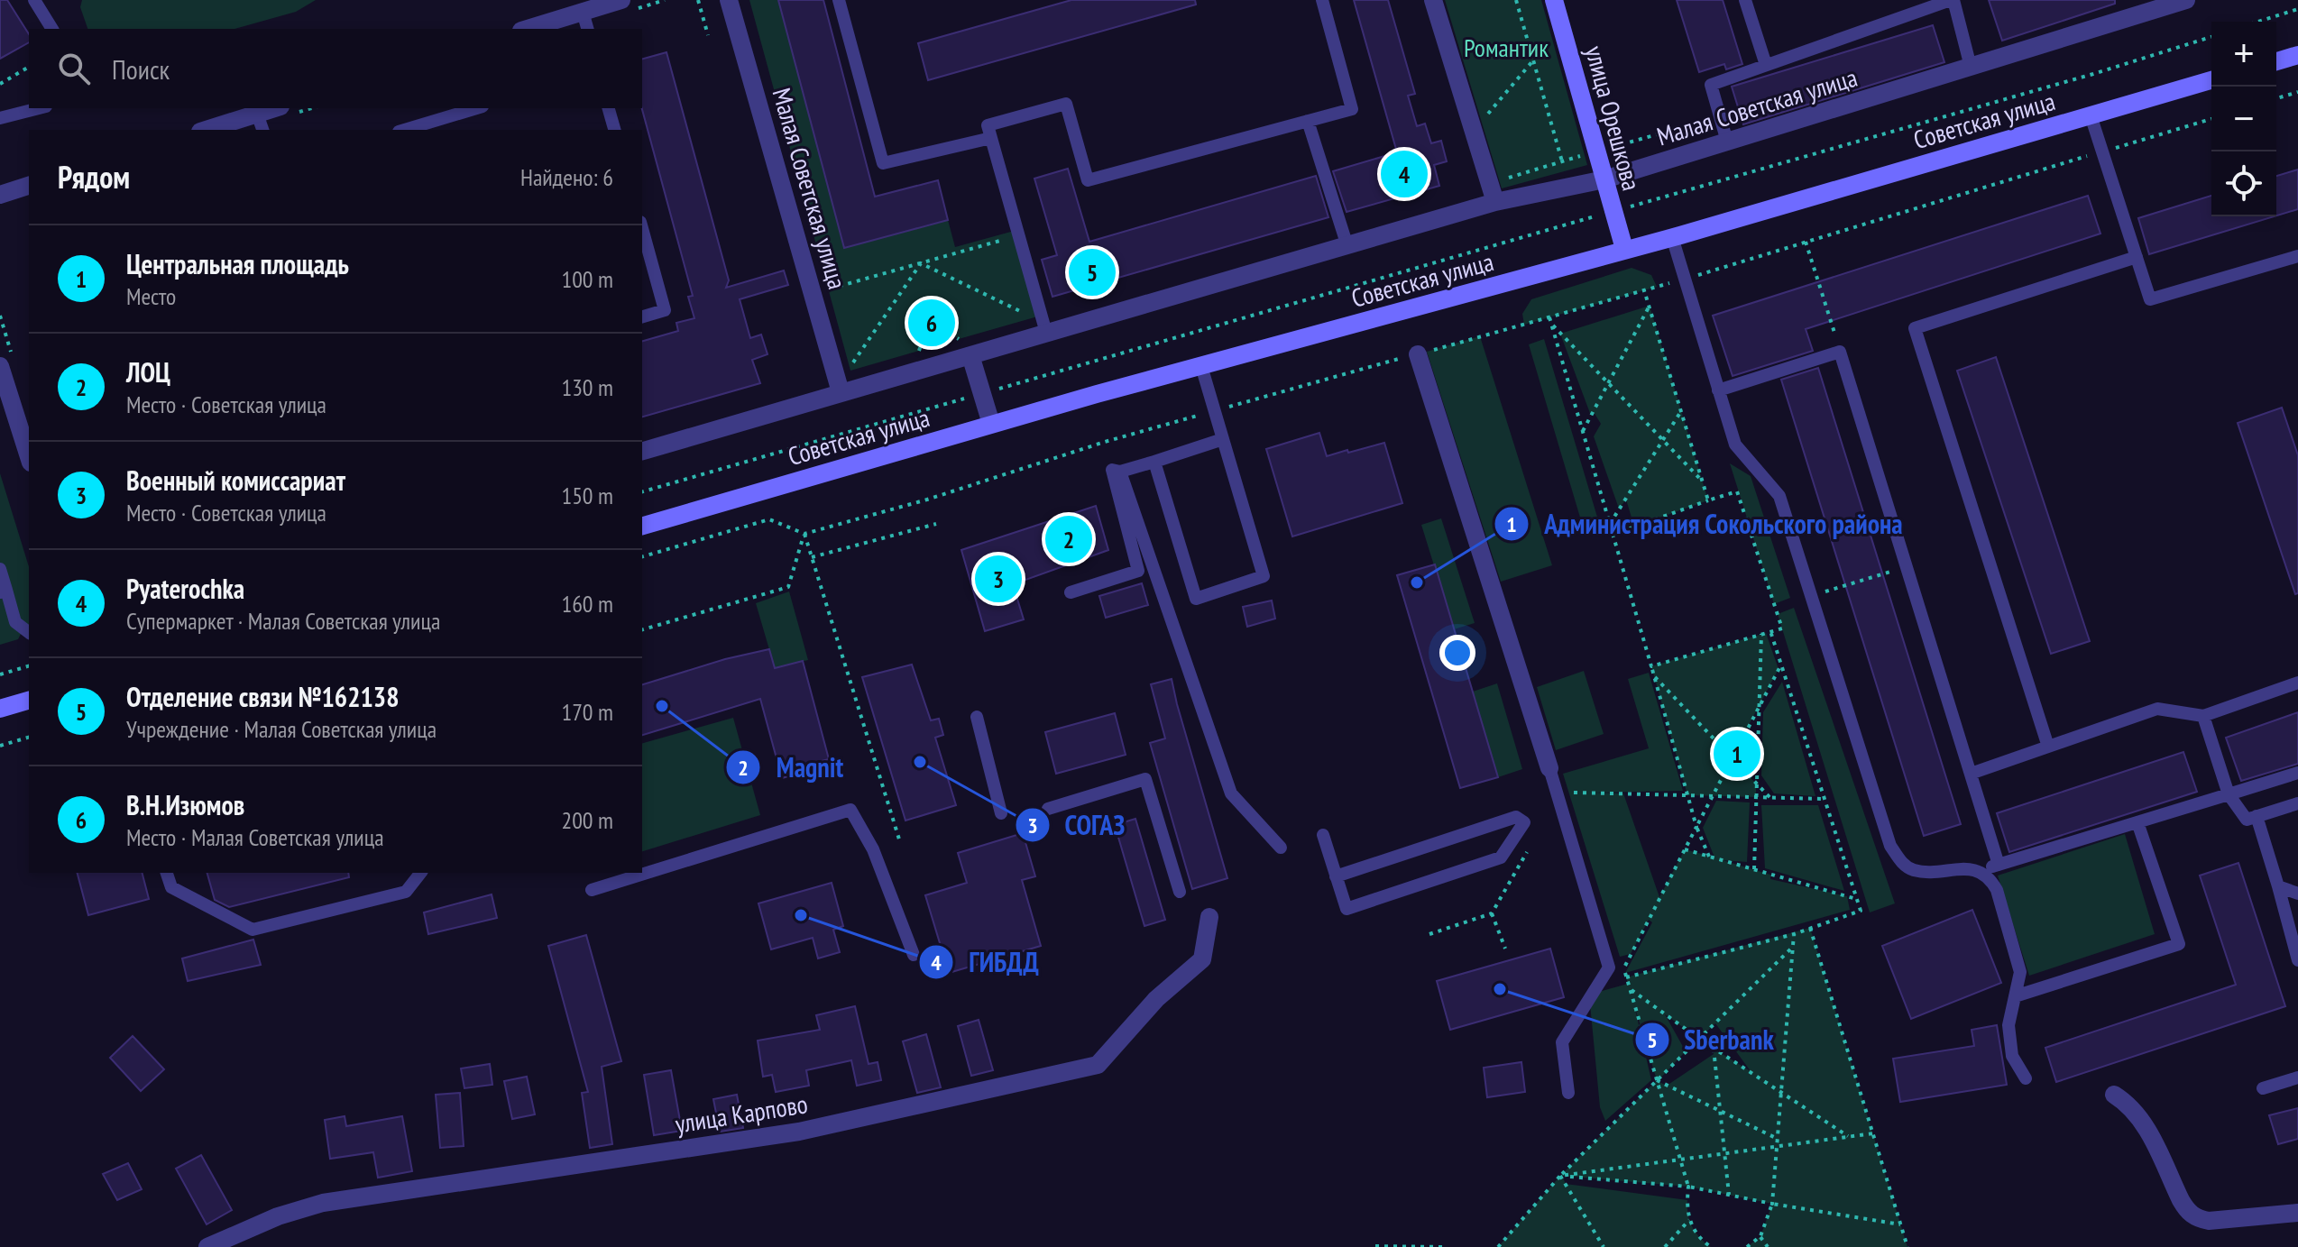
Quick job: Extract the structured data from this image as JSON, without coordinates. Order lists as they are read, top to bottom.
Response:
{
  "streets": {
    "main road": ["улица Орешкова", "Советская улица"],
    "street": ["Малая Советская улица", "улица Карпово"]
  },
  "crossings": [
    ["Малая Советская улица", "улица Орешкова"],
    ["улица Орешкова", "Советская улица"]
  ],
  "parks": ["Романтик"],
  "places": [
    "Администрация Сокольского района",
    "Magnit",
    "СОГАЗ",
    "ГИБДД",
    "Sberbank"
  ],
  "page": {
    "map_buttons": ["+", "−"],
    "search": "Поиск",
    "heading": ["Рядом", "Найдено: 6"],
    "pins": [
      "4",
      "5",
      "6",
      "2",
      "3",
      "1"
    ],
    "list": [
      {
        "mark": "1",
        "name": "Центральная площадь",
        "note": "Место",
        "value": "100 m"
      },
      {
        "mark": "2",
        "name": "ЛОЦ",
        "note": "Место · Советская улица",
        "value": "130 m"
      },
      {
        "mark": "3",
        "name": "Военный комиссариат",
        "note": "Место · Советская улица",
        "value": "150 m"
      },
      {
        "mark": "4",
        "name": "Pyaterochka",
        "note": "Супермаркет · Малая Советская улица",
        "value": "160 m"
      },
      {
        "mark": "5",
        "name": "Отделение связи №162138",
        "note": "Учреждение · Малая Советская улица",
        "value": "170 m"
      },
      {
        "mark": "6",
        "name": "В.Н.Изюмов",
        "note": "Место · Малая Советская улица",
        "value": "200 m"
      }
    ]
  }
}
